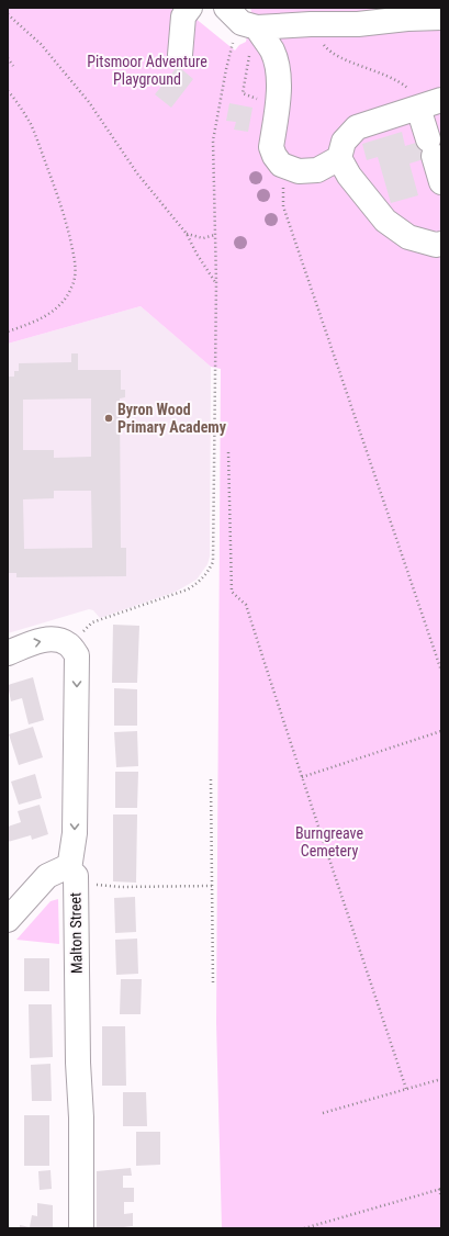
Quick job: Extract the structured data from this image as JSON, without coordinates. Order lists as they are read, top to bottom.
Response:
{
  "streets": {
    "street": ["Malton Street"]
  },
  "one_way": ["Malton Street"],
  "parks": ["Pitsmoor Adventure Playground", "Burngreave Cemetery"],
  "places": ["Byron Wood Primary Academy"]
}
